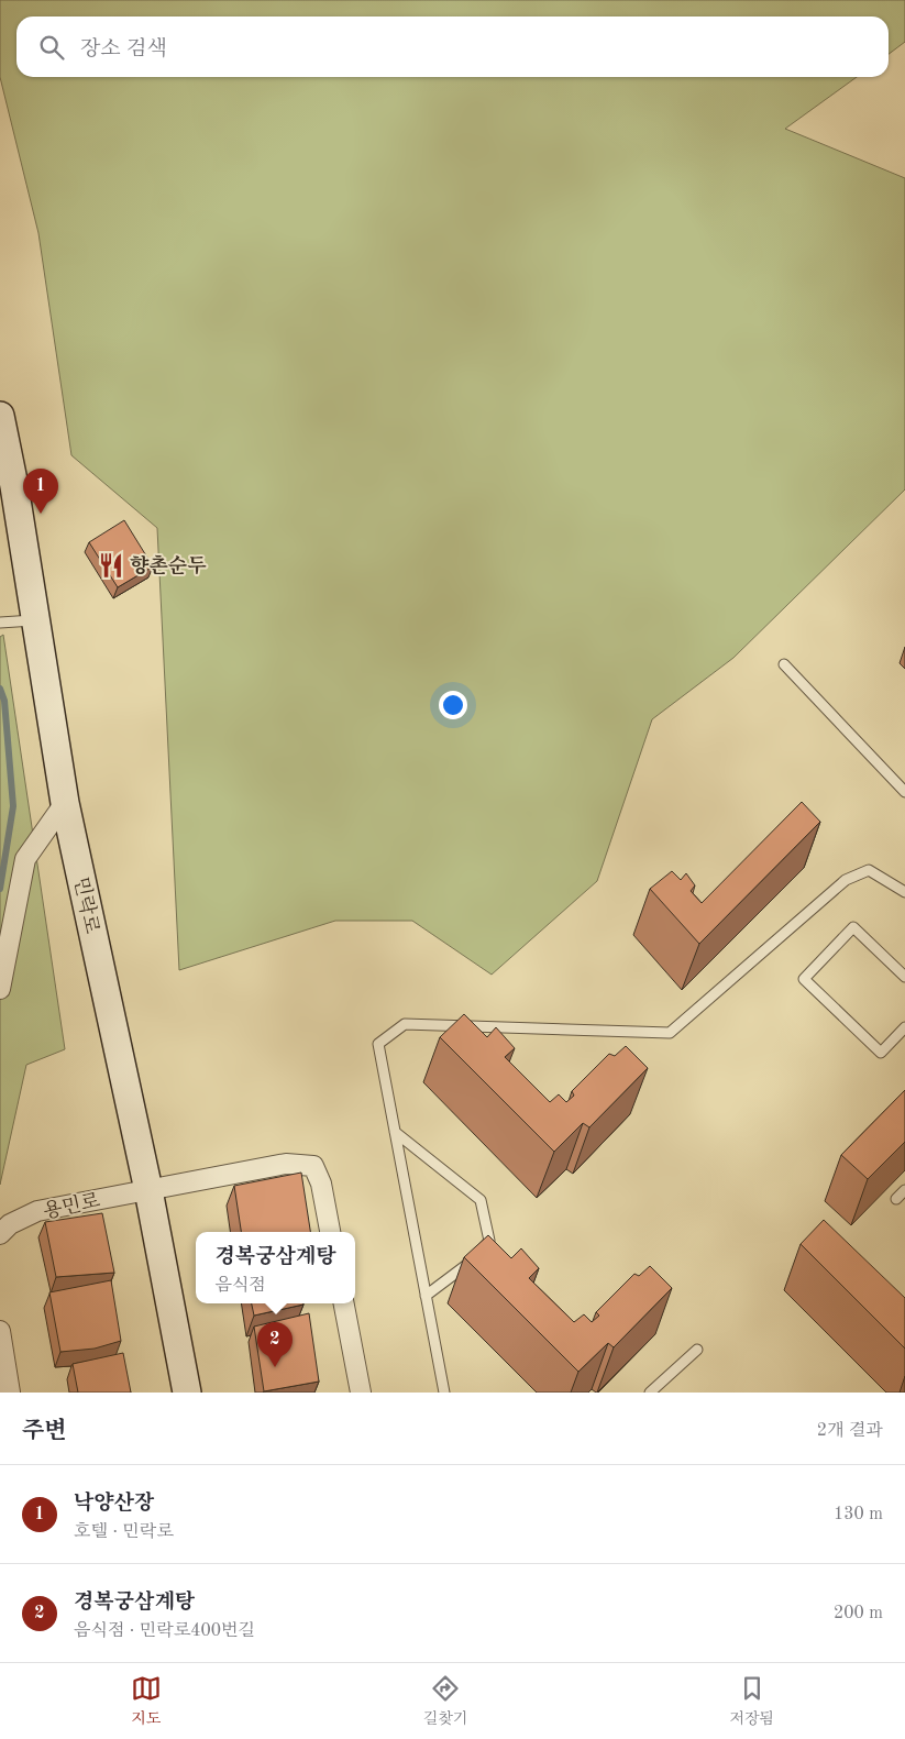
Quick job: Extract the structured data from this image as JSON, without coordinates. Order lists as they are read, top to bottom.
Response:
{
  "streets": {
    "main road": ["민락로"],
    "street": ["용민로"]
  },
  "crossings": [
    ["민락로", "용민로"]
  ],
  "places": {
    "restaurant": ["향촌순두"]
  },
  "page": {
    "search": "장소 검색",
    "pins": ["1", "2"],
    "popup": ["경복궁삼계탕", "음식점"],
    "heading": ["주변", "2개 결과"],
    "list": [
      {
        "mark": "1",
        "name": "낙양산장",
        "note": "호텔 · 민락로",
        "value": "130 m"
      },
      {
        "mark": "2",
        "name": "경복궁삼계탕",
        "note": "음식점 · 민락로400번길",
        "value": "200 m"
      }
    ],
    "nav": ["지도", "길찾기", "저장됨"]
  }
}
